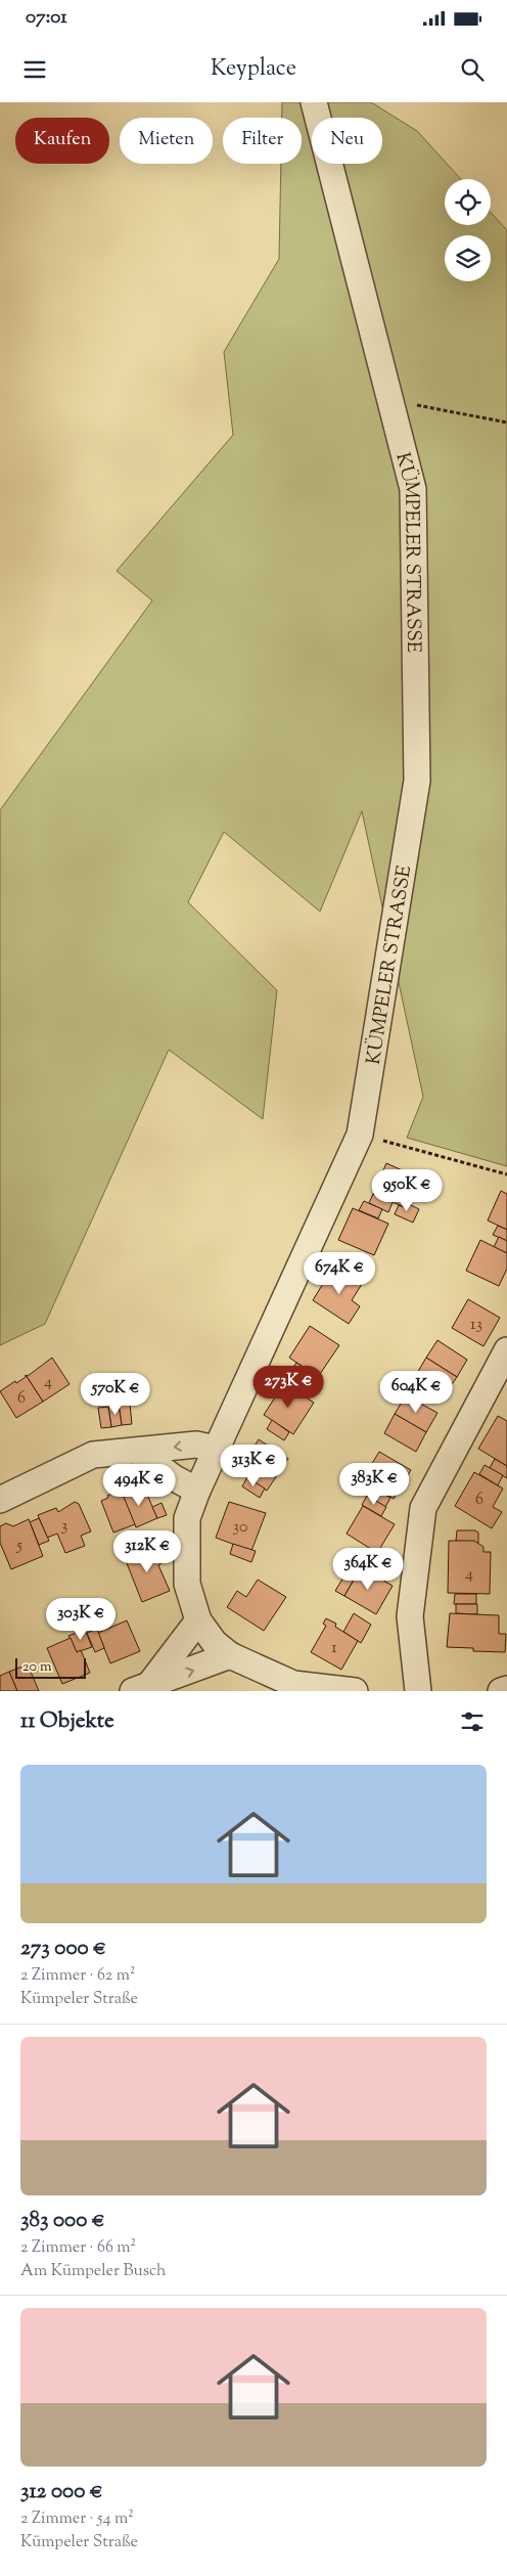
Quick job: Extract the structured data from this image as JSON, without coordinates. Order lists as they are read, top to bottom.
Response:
{
  "streets": {
    "street": ["KÜMPELER STRASSE"]
  },
  "house_numbers": [
    "13",
    "4",
    "6",
    "6",
    "3",
    "30",
    "5",
    "4",
    "1"
  ],
  "scale_bar": "20 m",
  "page": {
    "status": "07:01",
    "header": "Keyplace",
    "chip": [
      "Kaufen",
      "Mieten",
      "Filter",
      "Neu"
    ],
    "price": [
      "950K €",
      "674K €",
      "273K €",
      "604K €",
      "570K €",
      "313K €",
      "383K €",
      "494K €",
      "312K €",
      "364K €",
      "303K €"
    ],
    "scale": "20 m",
    "heading": "11 Objekte",
    "list": [
      {
        "name": "273 000 €",
        "note": "2 Zimmer · 62 m² · Kümpeler Straße"
      },
      {
        "name": "383 000 €",
        "note": "2 Zimmer · 66 m² · Am Kümpeler Busch"
      },
      {
        "name": "312 000 €",
        "note": "2 Zimmer · 54 m² · Kümpeler Straße"
      }
    ]
  }
}
